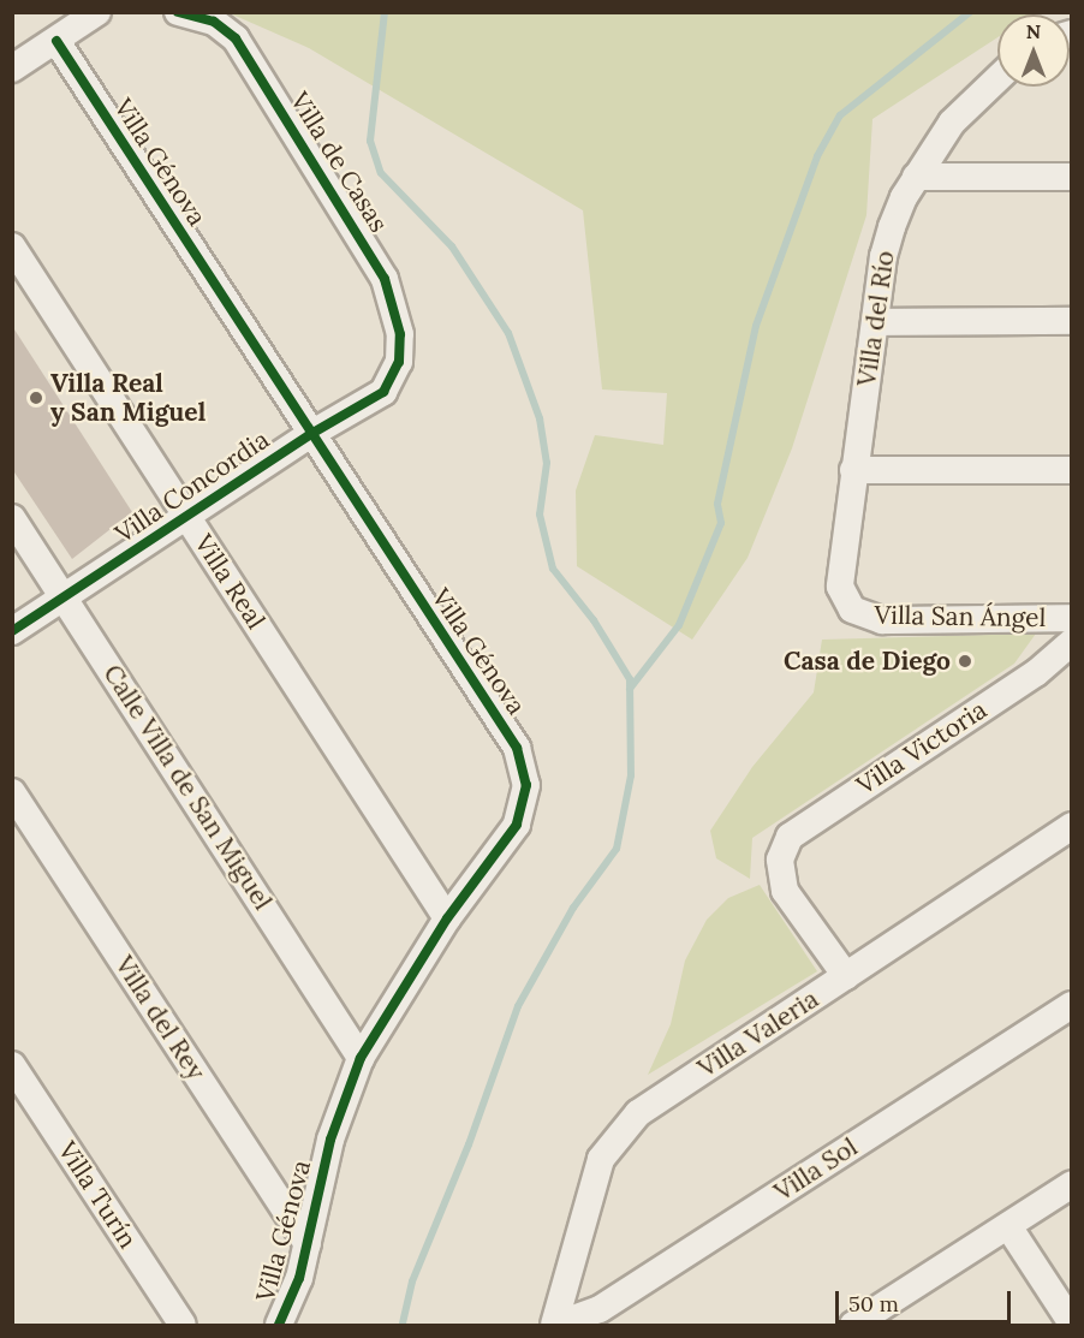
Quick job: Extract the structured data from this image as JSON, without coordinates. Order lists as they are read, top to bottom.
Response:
{
  "streets": {
    "street": [
      "Villa Génova",
      "Villa de Casas",
      "Villa del Río",
      "Villa Concordia",
      "Villa Real",
      "Villa San Ángel",
      "Villa Victoria",
      "Calle Villa de San Miguel",
      "Villa del Rey",
      "Villa Valeria",
      "Villa Sol",
      "Villa Turín"
    ]
  },
  "crossings": [
    ["Villa Génova", "Villa Concordia"],
    ["Villa Génova", "Villa Real"],
    ["Villa Génova", "Calle Villa de San Miguel"],
    ["Villa Génova", "Villa del Rey"],
    ["Villa de Casas", "Villa Concordia"],
    ["Villa del Río", "Villa San Ángel"],
    ["Villa Concordia", "Villa Real"],
    ["Villa Concordia", "Calle Villa de San Miguel"],
    ["Villa Victoria", "Villa Valeria"],
    ["Villa Valeria", "Villa Sol"]
  ],
  "places": ["Villa Real y San Miguel", "Casa de Diego"],
  "scale_bar": "50 m",
  "north": "top"
}
